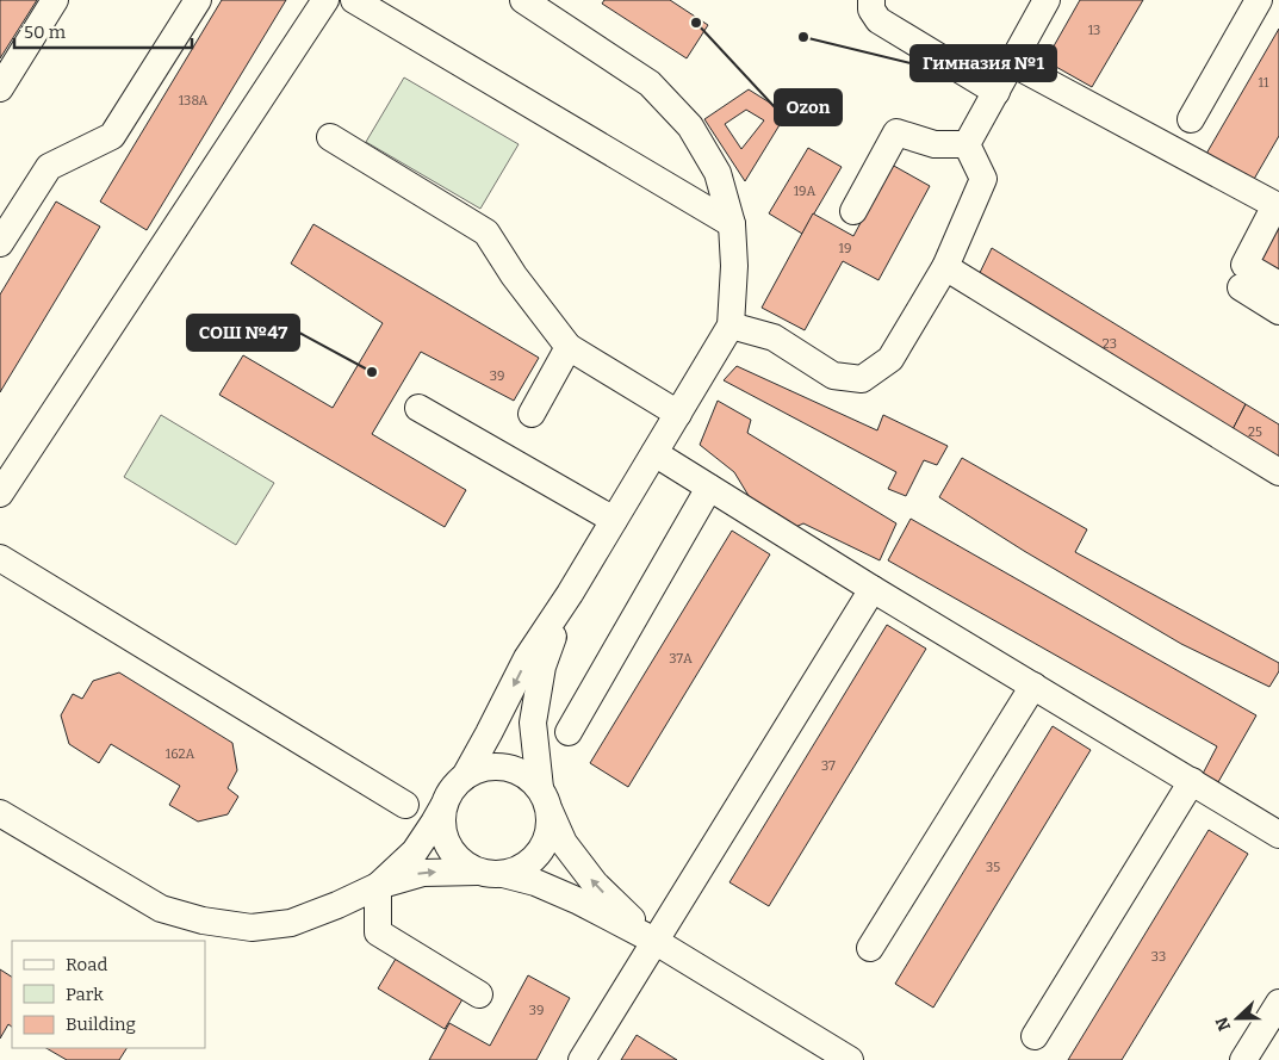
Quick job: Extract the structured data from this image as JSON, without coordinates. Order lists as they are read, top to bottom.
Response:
{
  "places": ["Ozon", "Гимназия №1", "СОШ №47"],
  "house_numbers": [
    "13",
    "11",
    "138А",
    "19А",
    "19",
    "23",
    "39",
    "25",
    "37А",
    "162А",
    "37",
    "35",
    "33",
    "39"
  ],
  "legend": ["Road", "Park", "Building"],
  "scale_bar": "50 m",
  "north": "left"
}
